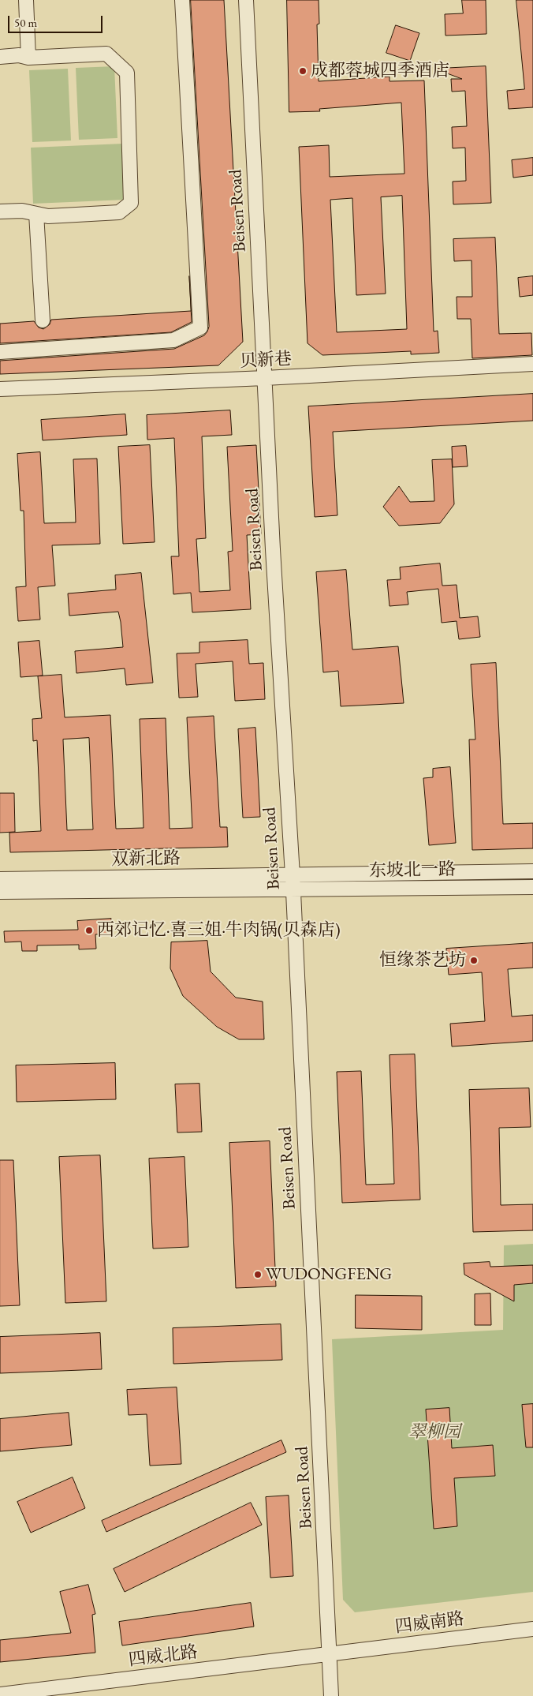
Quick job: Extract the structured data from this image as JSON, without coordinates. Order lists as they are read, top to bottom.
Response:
{
  "streets": {
    "street": [
      "Beisen Road",
      "贝新巷",
      "双新北路",
      "东坡北一路",
      "四威南路",
      "四威北路"
    ]
  },
  "crossings": [
    ["Beisen Road", "贝新巷"],
    ["Beisen Road", "双新北路"],
    ["Beisen Road", "东坡北一路"],
    ["Beisen Road", "四威南路"],
    ["Beisen Road", "四威北路"],
    ["双新北路", "东坡北一路"],
    ["四威南路", "四威北路"]
  ],
  "parks": ["翠柳园"],
  "places": [
    "成都蓉城四季酒店",
    "西郊记忆·喜三姐·牛肉锅(贝森店)",
    "恒缘茶艺坊",
    "WUDONGFENG"
  ],
  "scale_bar": "50 m"
}
